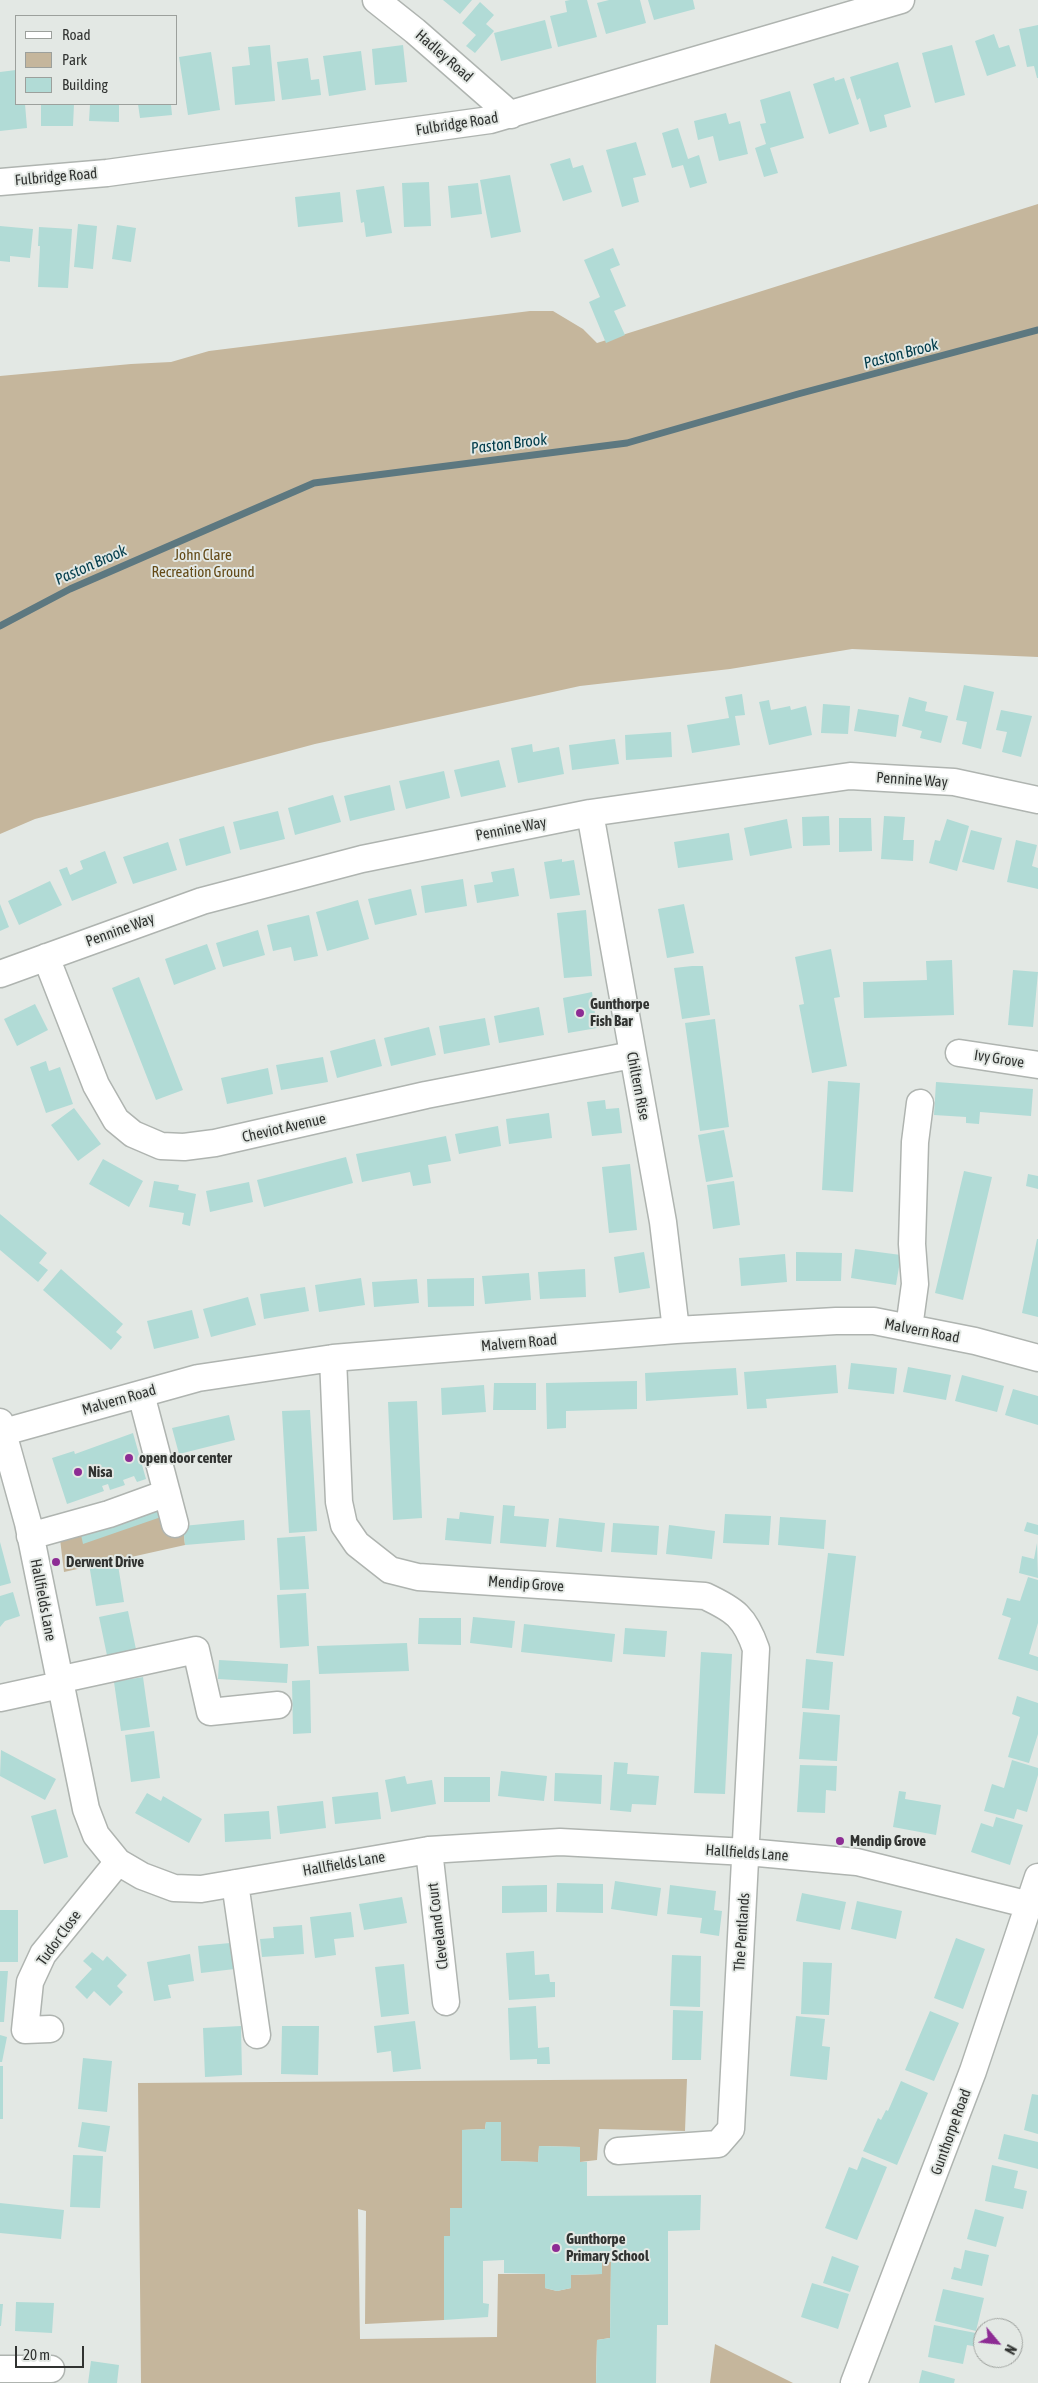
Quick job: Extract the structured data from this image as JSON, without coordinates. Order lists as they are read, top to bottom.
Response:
{
  "streets": {
    "street": [
      "Hadley Road",
      "Fulbridge Road",
      "Pennine Way",
      "Ivy Grove",
      "Chiltern Rise",
      "Cheviot Avenue",
      "Malvern Road",
      "Mendip Grove",
      "Hallfields Lane",
      "Cleveland Court",
      "The Pentlands",
      "Tudor Close",
      "Gunthorpe Road"
    ]
  },
  "crossings": [
    ["Hadley Road", "Fulbridge Road"],
    ["Pennine Way", "Chiltern Rise"],
    ["Pennine Way", "Cheviot Avenue"],
    ["Chiltern Rise", "Cheviot Avenue"],
    ["Chiltern Rise", "Malvern Road"],
    ["Malvern Road", "Mendip Grove"],
    ["Malvern Road", "Hallfields Lane"],
    ["Mendip Grove", "Hallfields Lane"],
    ["Mendip Grove", "The Pentlands"],
    ["Hallfields Lane", "Cleveland Court"],
    ["Hallfields Lane", "The Pentlands"],
    ["Hallfields Lane", "Tudor Close"],
    ["Hallfields Lane", "Gunthorpe Road"]
  ],
  "water": ["Paston Brook"],
  "parks": ["John Clare Recreation Ground"],
  "places": [
    "Gunthorpe Fish Bar",
    "open door center",
    "Nisa",
    "Derwent Drive",
    "Mendip Grove",
    "Gunthorpe Primary School"
  ],
  "legend": ["Road", "Park", "Building"],
  "scale_bar": "20 m",
  "north": "bottom right"
}
